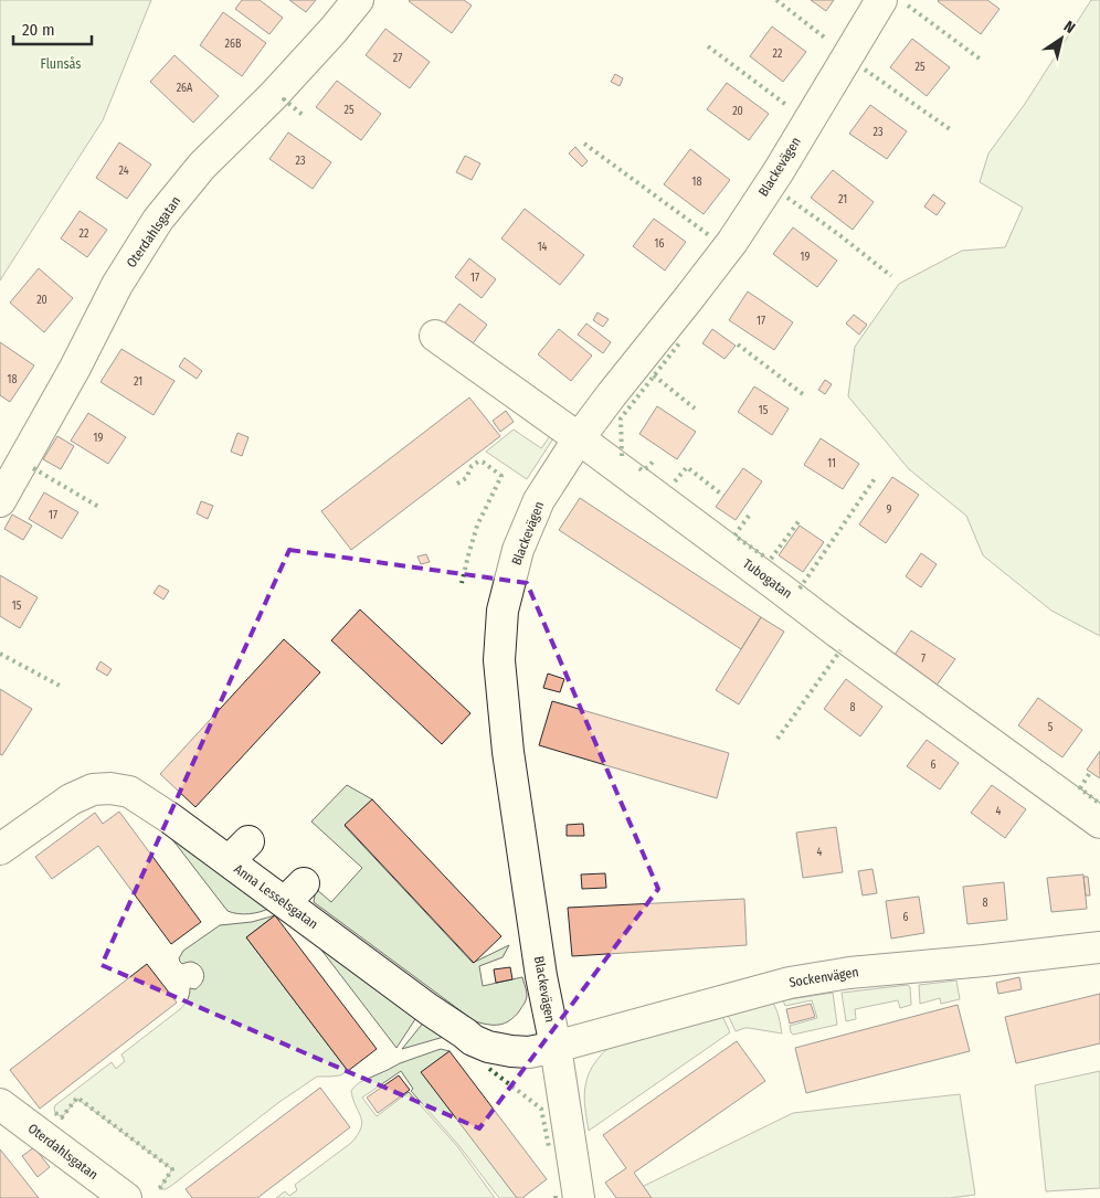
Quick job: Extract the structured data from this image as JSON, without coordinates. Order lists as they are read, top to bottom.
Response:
{
  "streets": {
    "street": [
      "Blackevägen",
      "Oterdahlsgatan",
      "Tubogatan",
      "Anna Lesselsgatan",
      "Sockenvägen"
    ]
  },
  "crossings": [
    ["Blackevägen", "Tubogatan"],
    ["Blackevägen", "Anna Lesselsgatan"],
    ["Blackevägen", "Sockenvägen"],
    ["Anna Lesselsgatan", "Sockenvägen"]
  ],
  "parks": ["Flunsås"],
  "house_numbers": [
    "26B",
    "22",
    "27",
    "25",
    "26A",
    "25",
    "20",
    "23",
    "23",
    "24",
    "18",
    "21",
    "22",
    "16",
    "14",
    "19",
    "17",
    "20",
    "17",
    "18",
    "21",
    "15",
    "19",
    "11",
    "9",
    "17",
    "15",
    "7",
    "8",
    "5",
    "6",
    "4",
    "4",
    "8",
    "6"
  ],
  "scale_bar": "20 m",
  "north": "top right"
}
